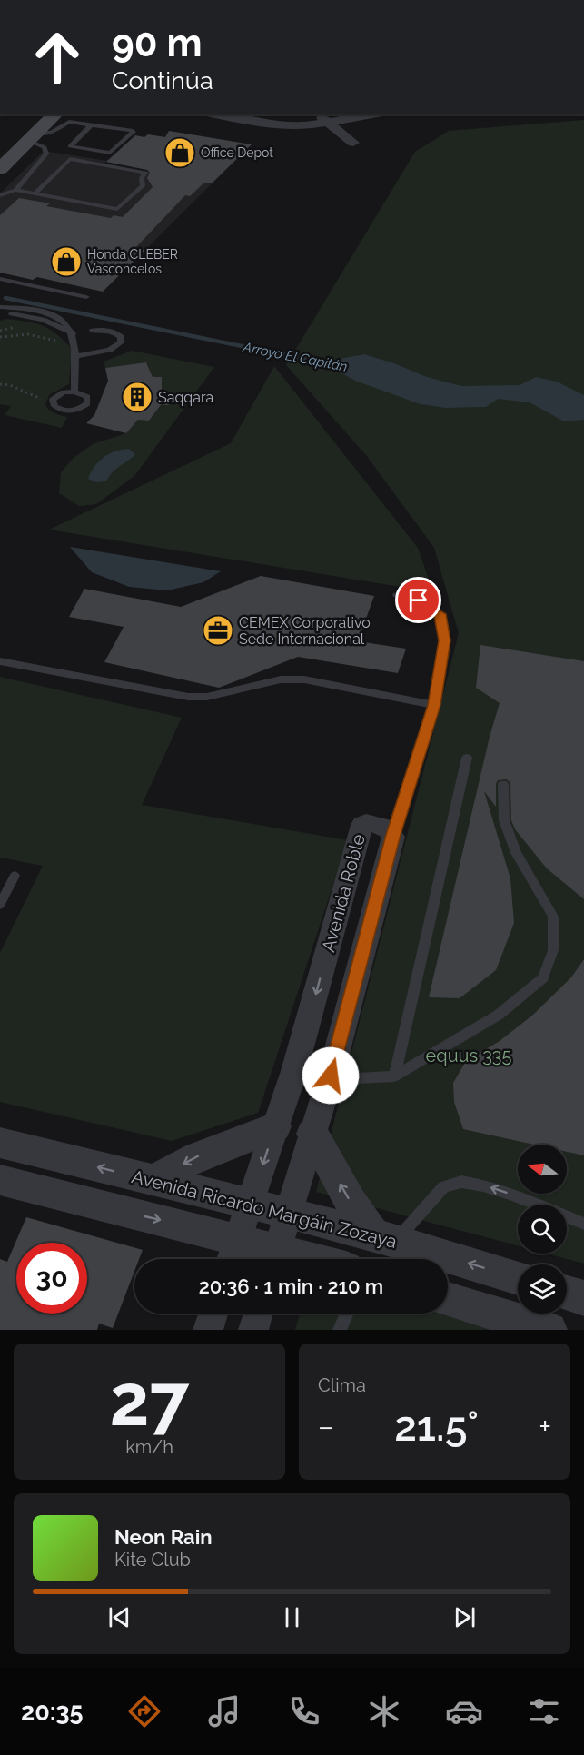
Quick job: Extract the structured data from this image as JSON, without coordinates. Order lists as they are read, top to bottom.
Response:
{
  "streets": {
    "street": ["Avenida Roble", "Avenida Ricardo Margáin Zozaya"]
  },
  "crossings": [
    ["Avenida Roble", "Avenida Ricardo Margáin Zozaya"]
  ],
  "water": ["Arroyo El Capitán"],
  "parks": ["equus 335"],
  "places": {
    "shop": ["Office Depot", "Honda CLEBER Vasconcelos"],
    "building": ["Saqqara"],
    "office": ["CEMEX Corporativo Sede Internacional"]
  },
  "north": "left",
  "page": {
    "turn": ["90 m", "Continúa"],
    "limit": "30",
    "trip": "20:36 · 1 min · 210 m",
    "tile": [
      ["27", "km/h"],
      "Clima"
    ],
    "heat": ["−", "21.5°", "+"],
    "song": ["Neon Rain", "Kite Club"],
    "tabs": "20:35"
  }
}
